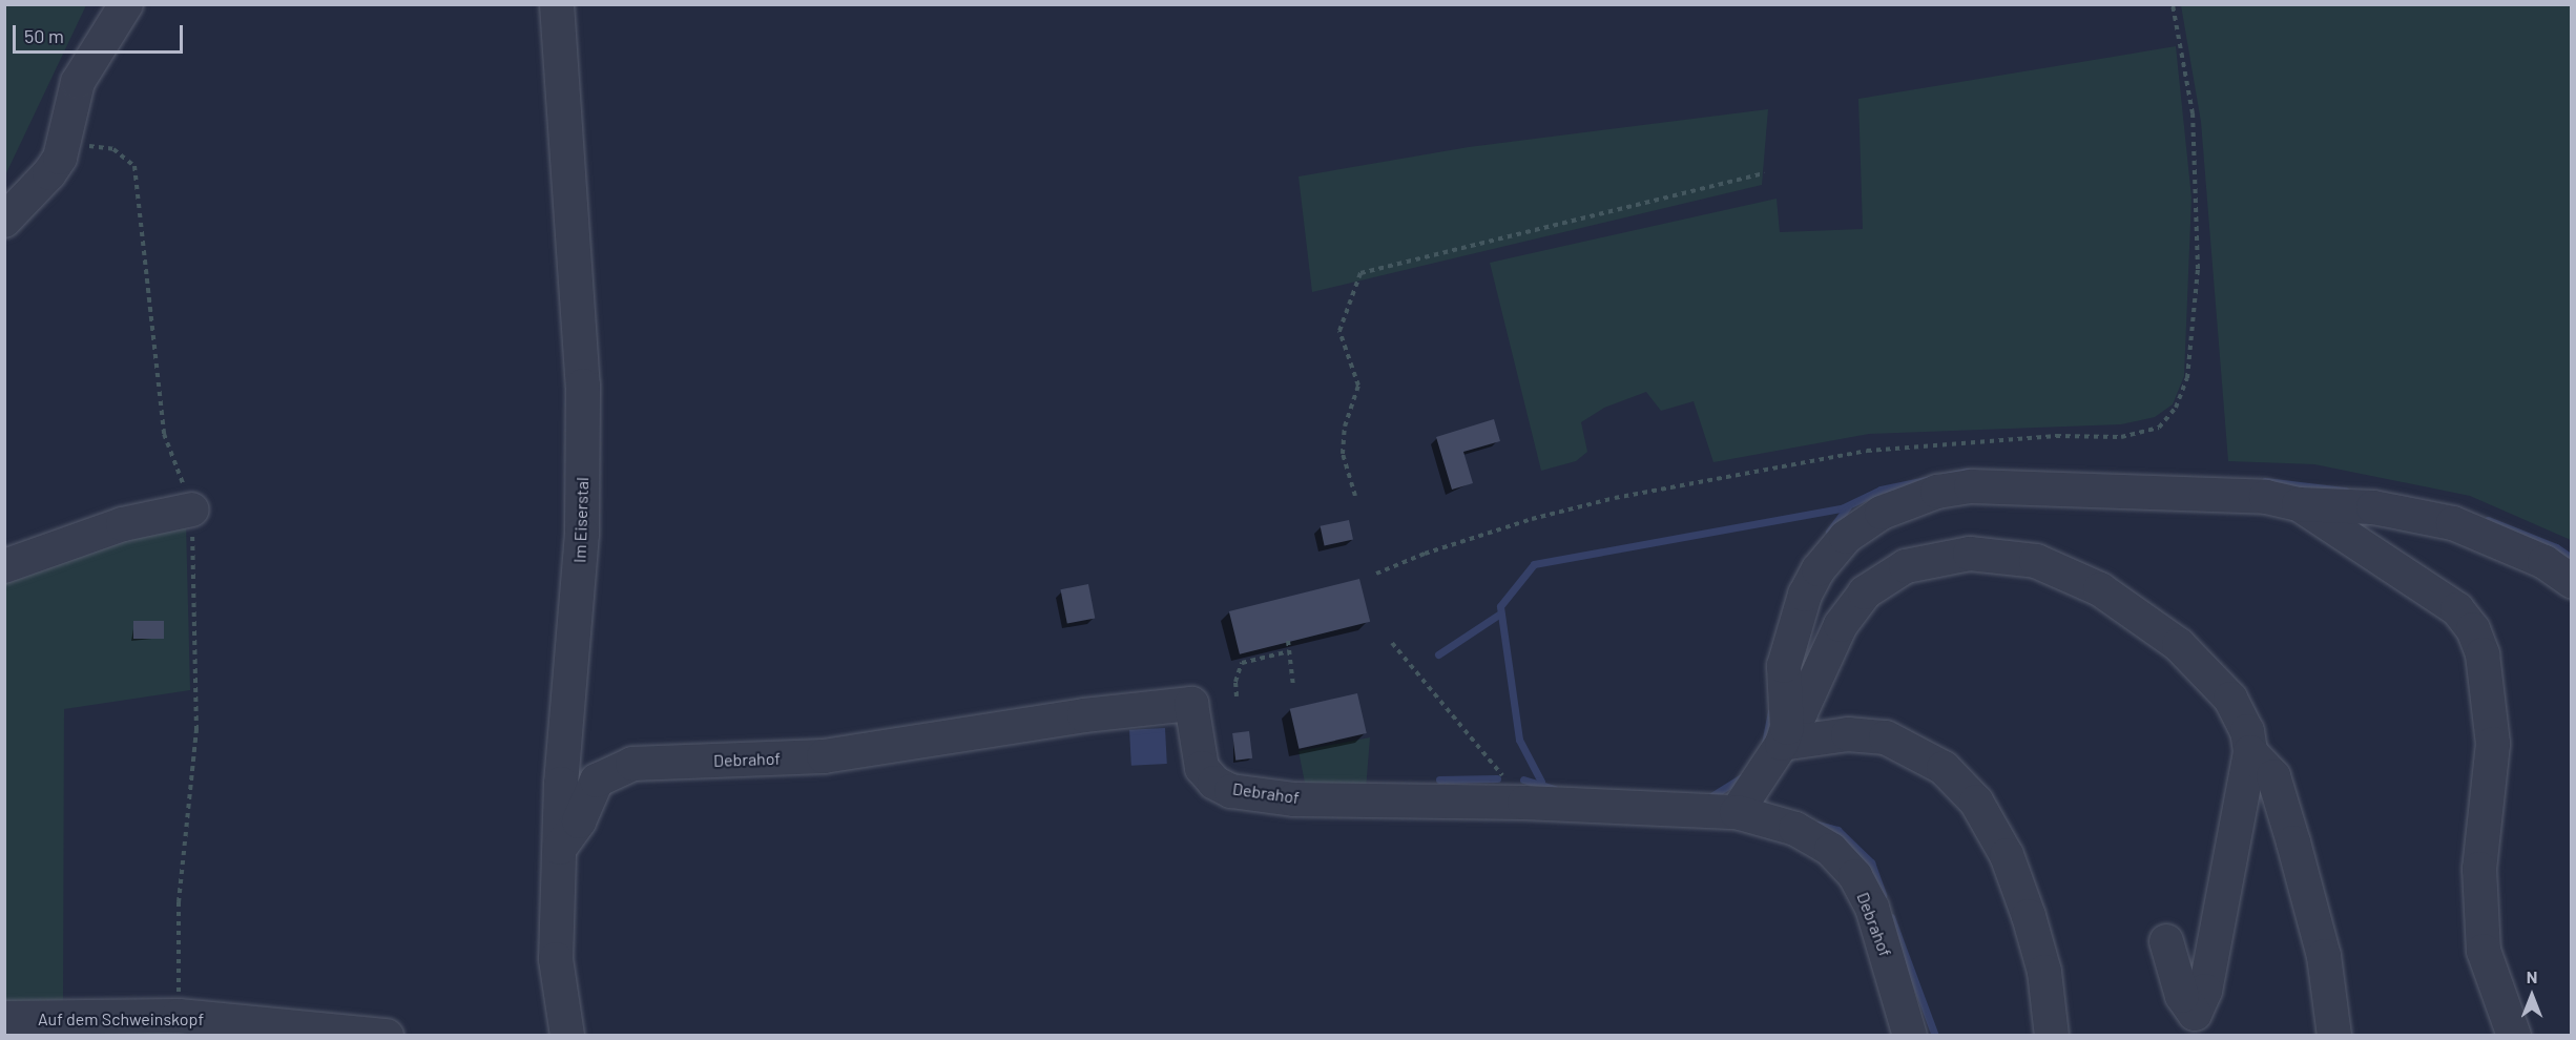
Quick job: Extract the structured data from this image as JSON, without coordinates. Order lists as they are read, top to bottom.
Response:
{
  "streets": {
    "street": ["Im Eiserstal", "Debrahof", "Auf dem Schweinskopf"]
  },
  "crossings": [
    ["Im Eiserstal", "Debrahof"]
  ],
  "scale_bar": "50 m",
  "north": "top"
}
